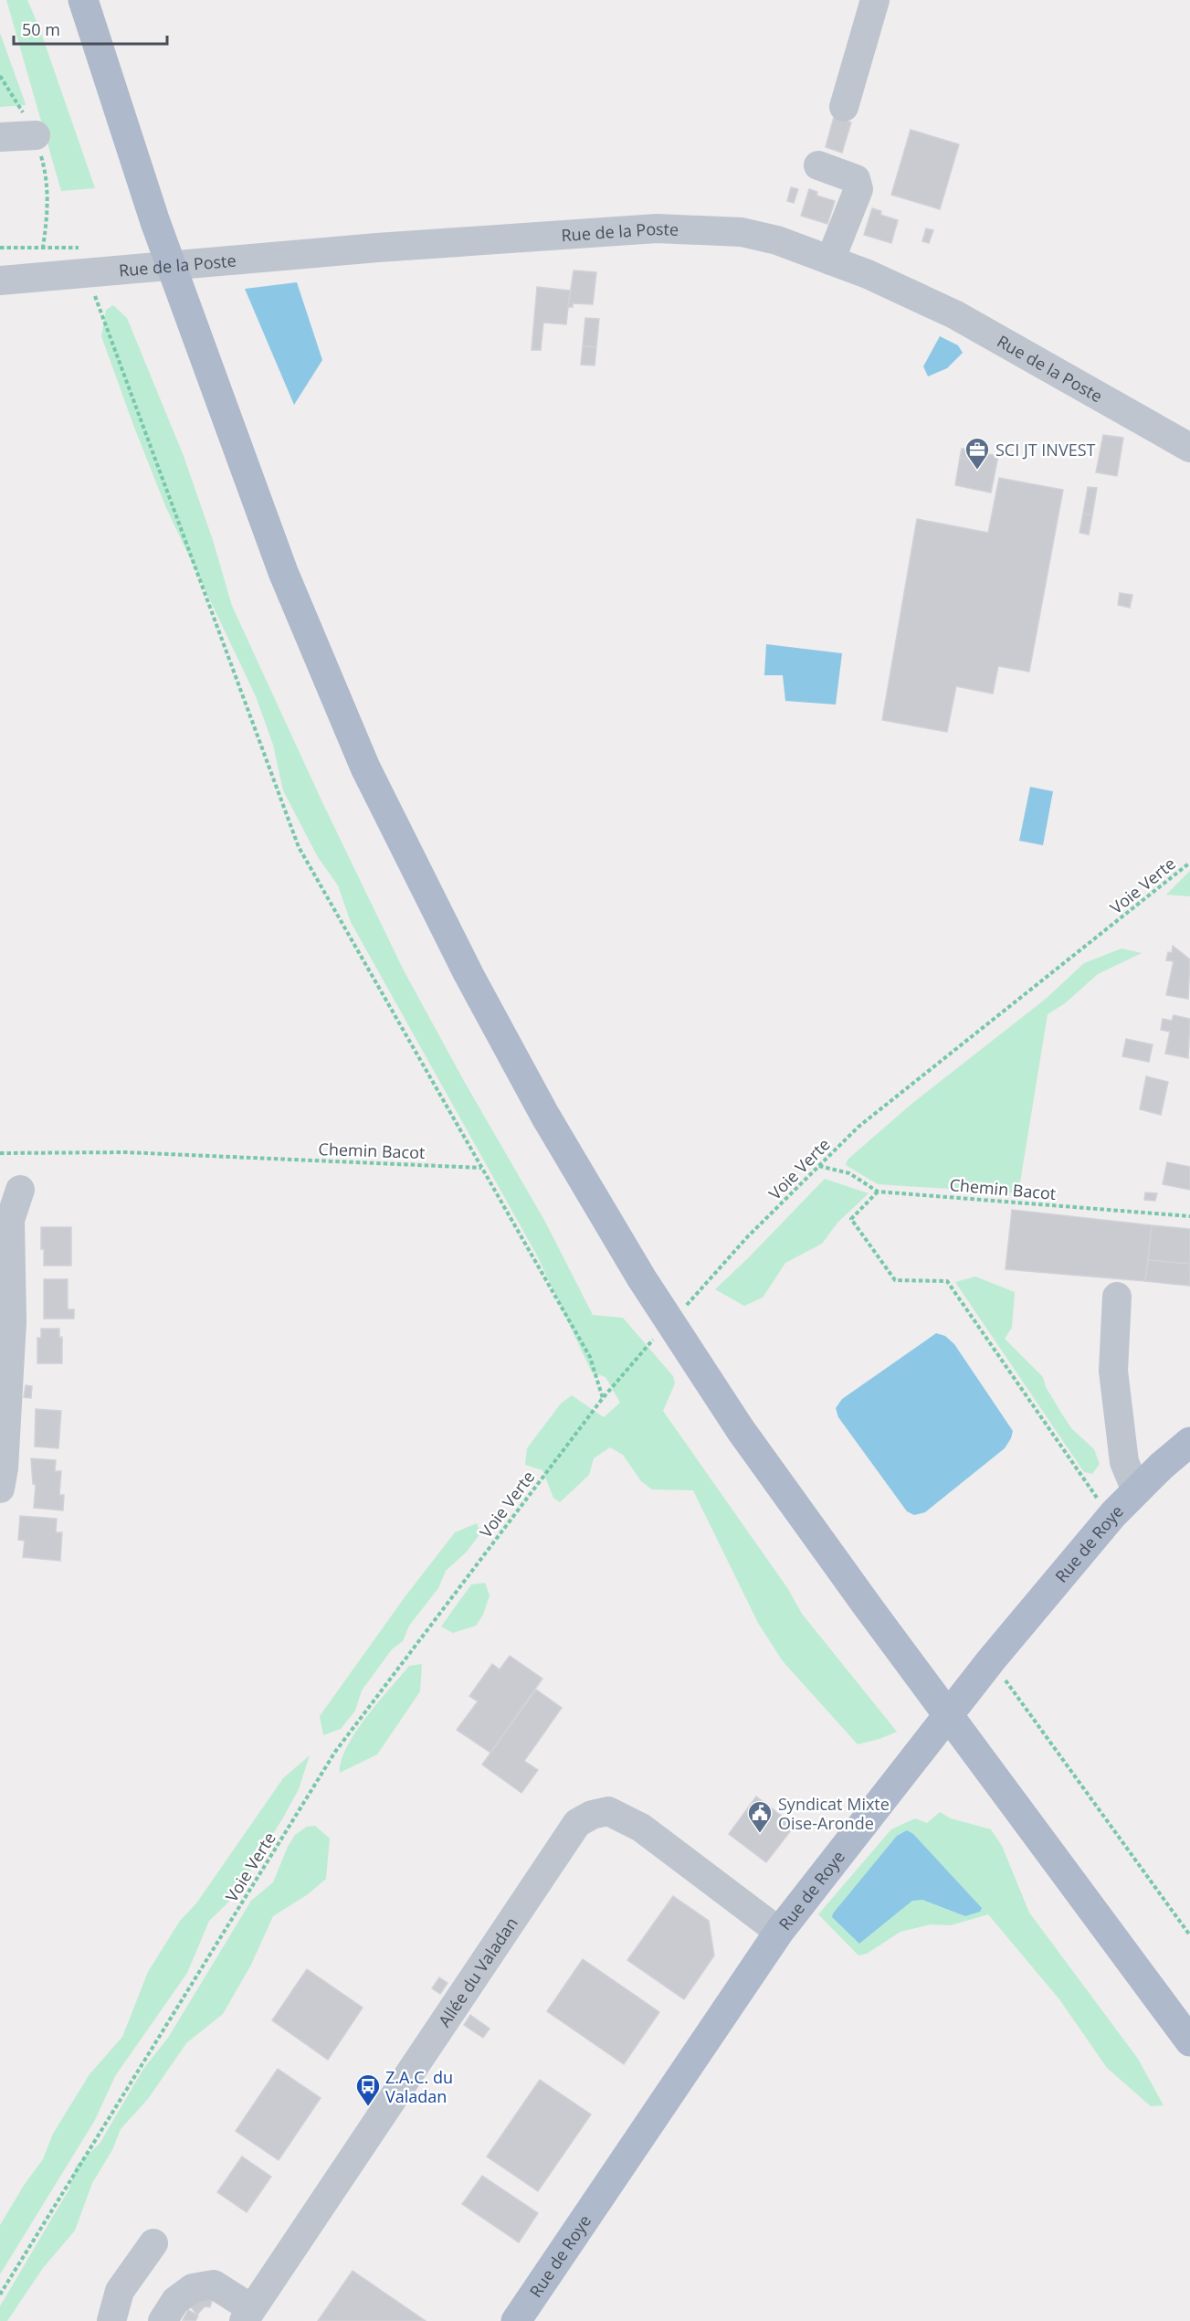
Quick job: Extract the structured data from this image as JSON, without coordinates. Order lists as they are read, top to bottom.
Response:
{
  "streets": {
    "main road": ["Rue de Roye"],
    "street": ["Rue de la Poste", "Allée du Valadan"],
    "path": ["Voie Verte", "Chemin Bacot"]
  },
  "crossings": [
    ["Voie Verte", "Chemin Bacot"],
    ["Rue de Roye", "Allée du Valadan"]
  ],
  "places": {
    "office": ["SCI JT INVEST"],
    "public building": ["Syndicat Mixte Oise-Aronde"],
    "bus stop": ["Z.A.C. du Valadan"]
  },
  "scale_bar": "50 m"
}
